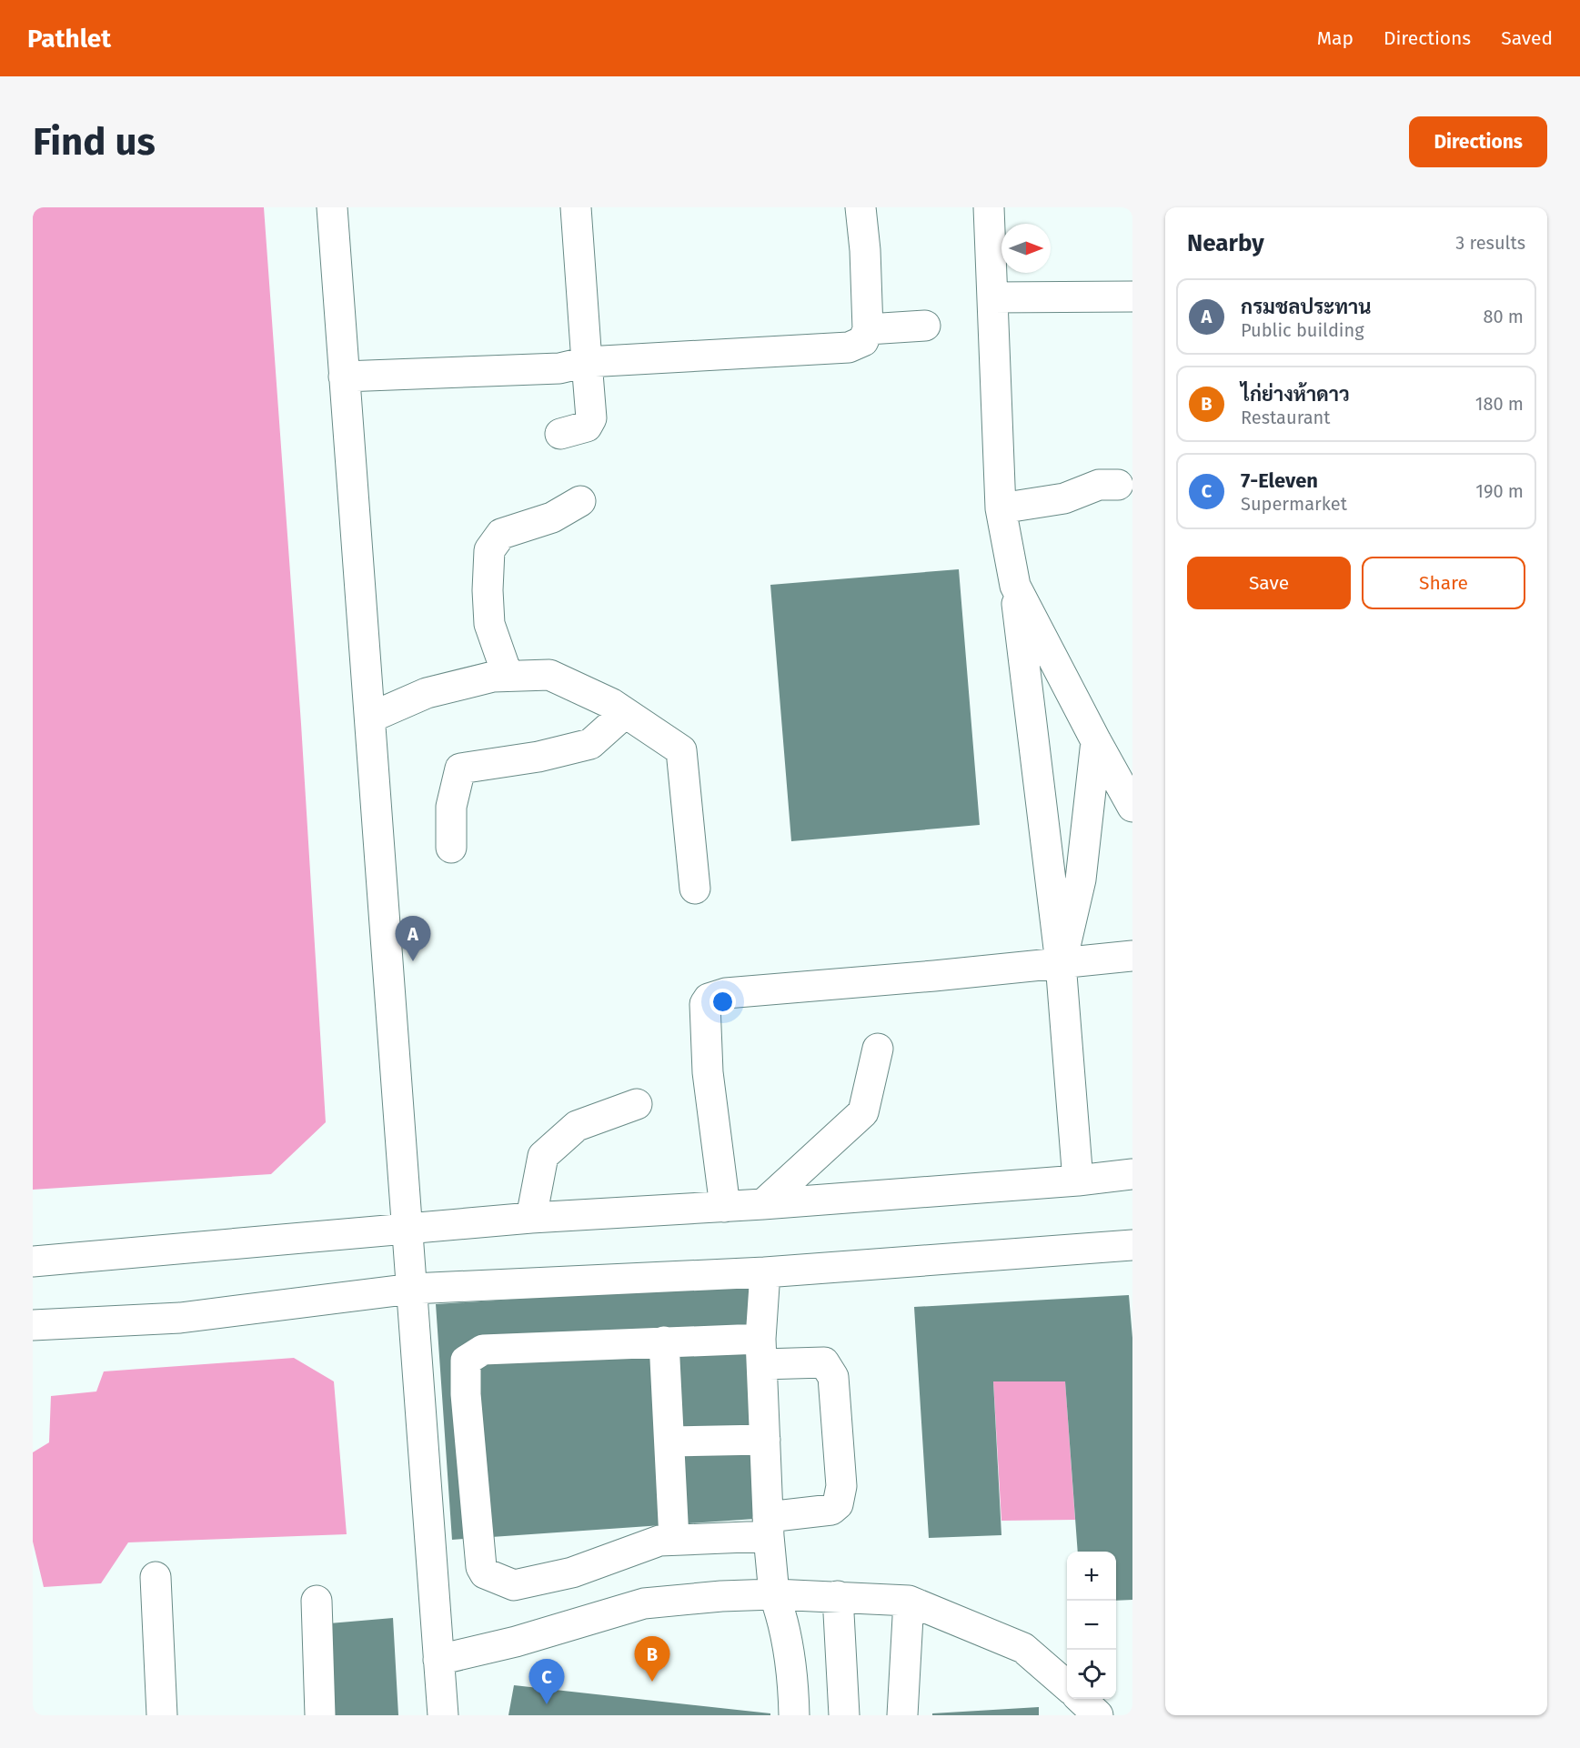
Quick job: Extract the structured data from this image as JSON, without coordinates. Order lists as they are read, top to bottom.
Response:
{
  "north": "right",
  "page": {
    "header": "Pathlet",
    "nav": ["Map", "Directions", "Saved"],
    "buttons": [
      "Directions",
      ["Save", "Share"]
    ],
    "title": "Find us",
    "heading": ["Nearby", "3 results"],
    "list": [
      {
        "mark": "A",
        "name": "กรมชลประทาน",
        "note": "Public building",
        "value": "80 m"
      },
      {
        "mark": "B",
        "name": "ไก่ย่างห้าดาว",
        "note": "Restaurant",
        "value": "180 m"
      },
      {
        "mark": "C",
        "name": "7-Eleven",
        "note": "Supermarket",
        "value": "190 m"
      }
    ],
    "pins": ["A", "B", "C"],
    "map_buttons": ["+", "−"]
  }
}
